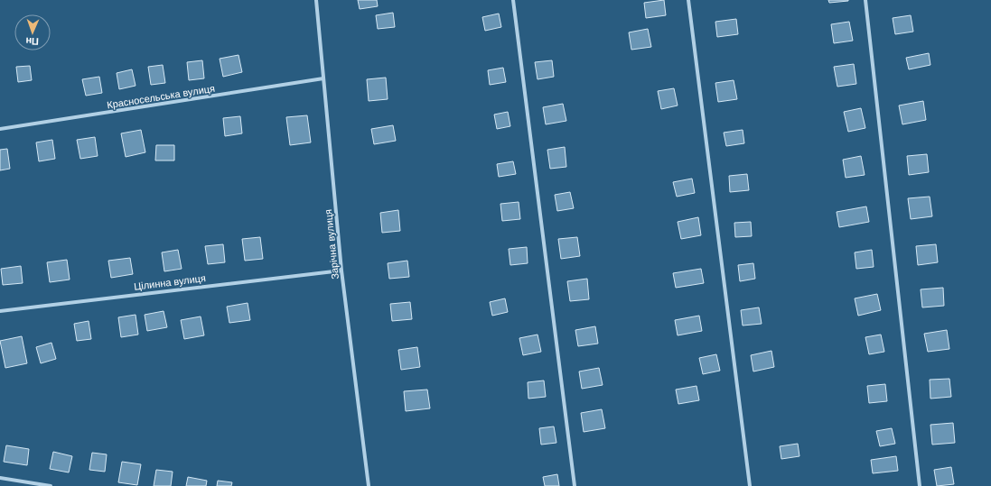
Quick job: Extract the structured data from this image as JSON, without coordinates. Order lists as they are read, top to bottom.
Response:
{
  "streets": {
    "street": ["Красносельська вулиця", "Зарічна вулиця", "Цілинна вулиця"]
  },
  "crossings": [
    ["Красносельська вулиця", "Зарічна вулиця"],
    ["Зарічна вулиця", "Цілинна вулиця"]
  ],
  "north": "bottom"
}
